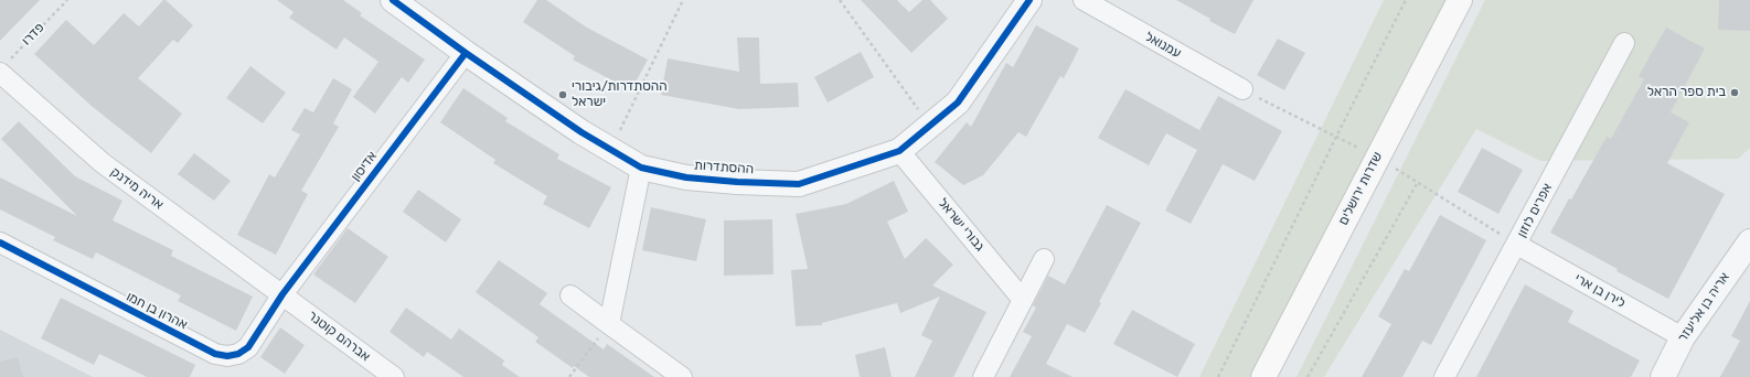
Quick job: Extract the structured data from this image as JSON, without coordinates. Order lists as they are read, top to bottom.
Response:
{
  "streets": {
    "main road": ["שדרות ירושלים"],
    "street": [
      "עמנואל",
      "אדיסון",
      "ההסתדרות",
      "אריה מידנק",
      "אפרים לוזון",
      "גבורי ישראל",
      "לירן בן ארי",
      "אריה בן אליעזר",
      "אהרון בן חמו",
      "אברהם קוטנר"
    ],
    "path": ["פדרו"]
  },
  "crossings": [
    ["פדרו", "אריה מידנק"],
    ["אדיסון", "ההסתדרות"],
    ["אדיסון", "אריה מידנק"],
    ["אדיסון", "אהרון בן חמו"],
    ["אדיסון", "אברהם קוטנר"],
    ["ההסתדרות", "גבורי ישראל"],
    ["אריה מידנק", "אהרון בן חמו"],
    ["אריה מידנק", "אברהם קוטנר"],
    ["אפרים לוזון", "לירן בן ארי"],
    ["לירן בן ארי", "אריה בן אליעזר"],
    ["אהרון בן חמו", "אברהם קוטנר"]
  ],
  "places": ["בית ספר הראל", "ההסתדרות/גיבורי ישראל"]
}
